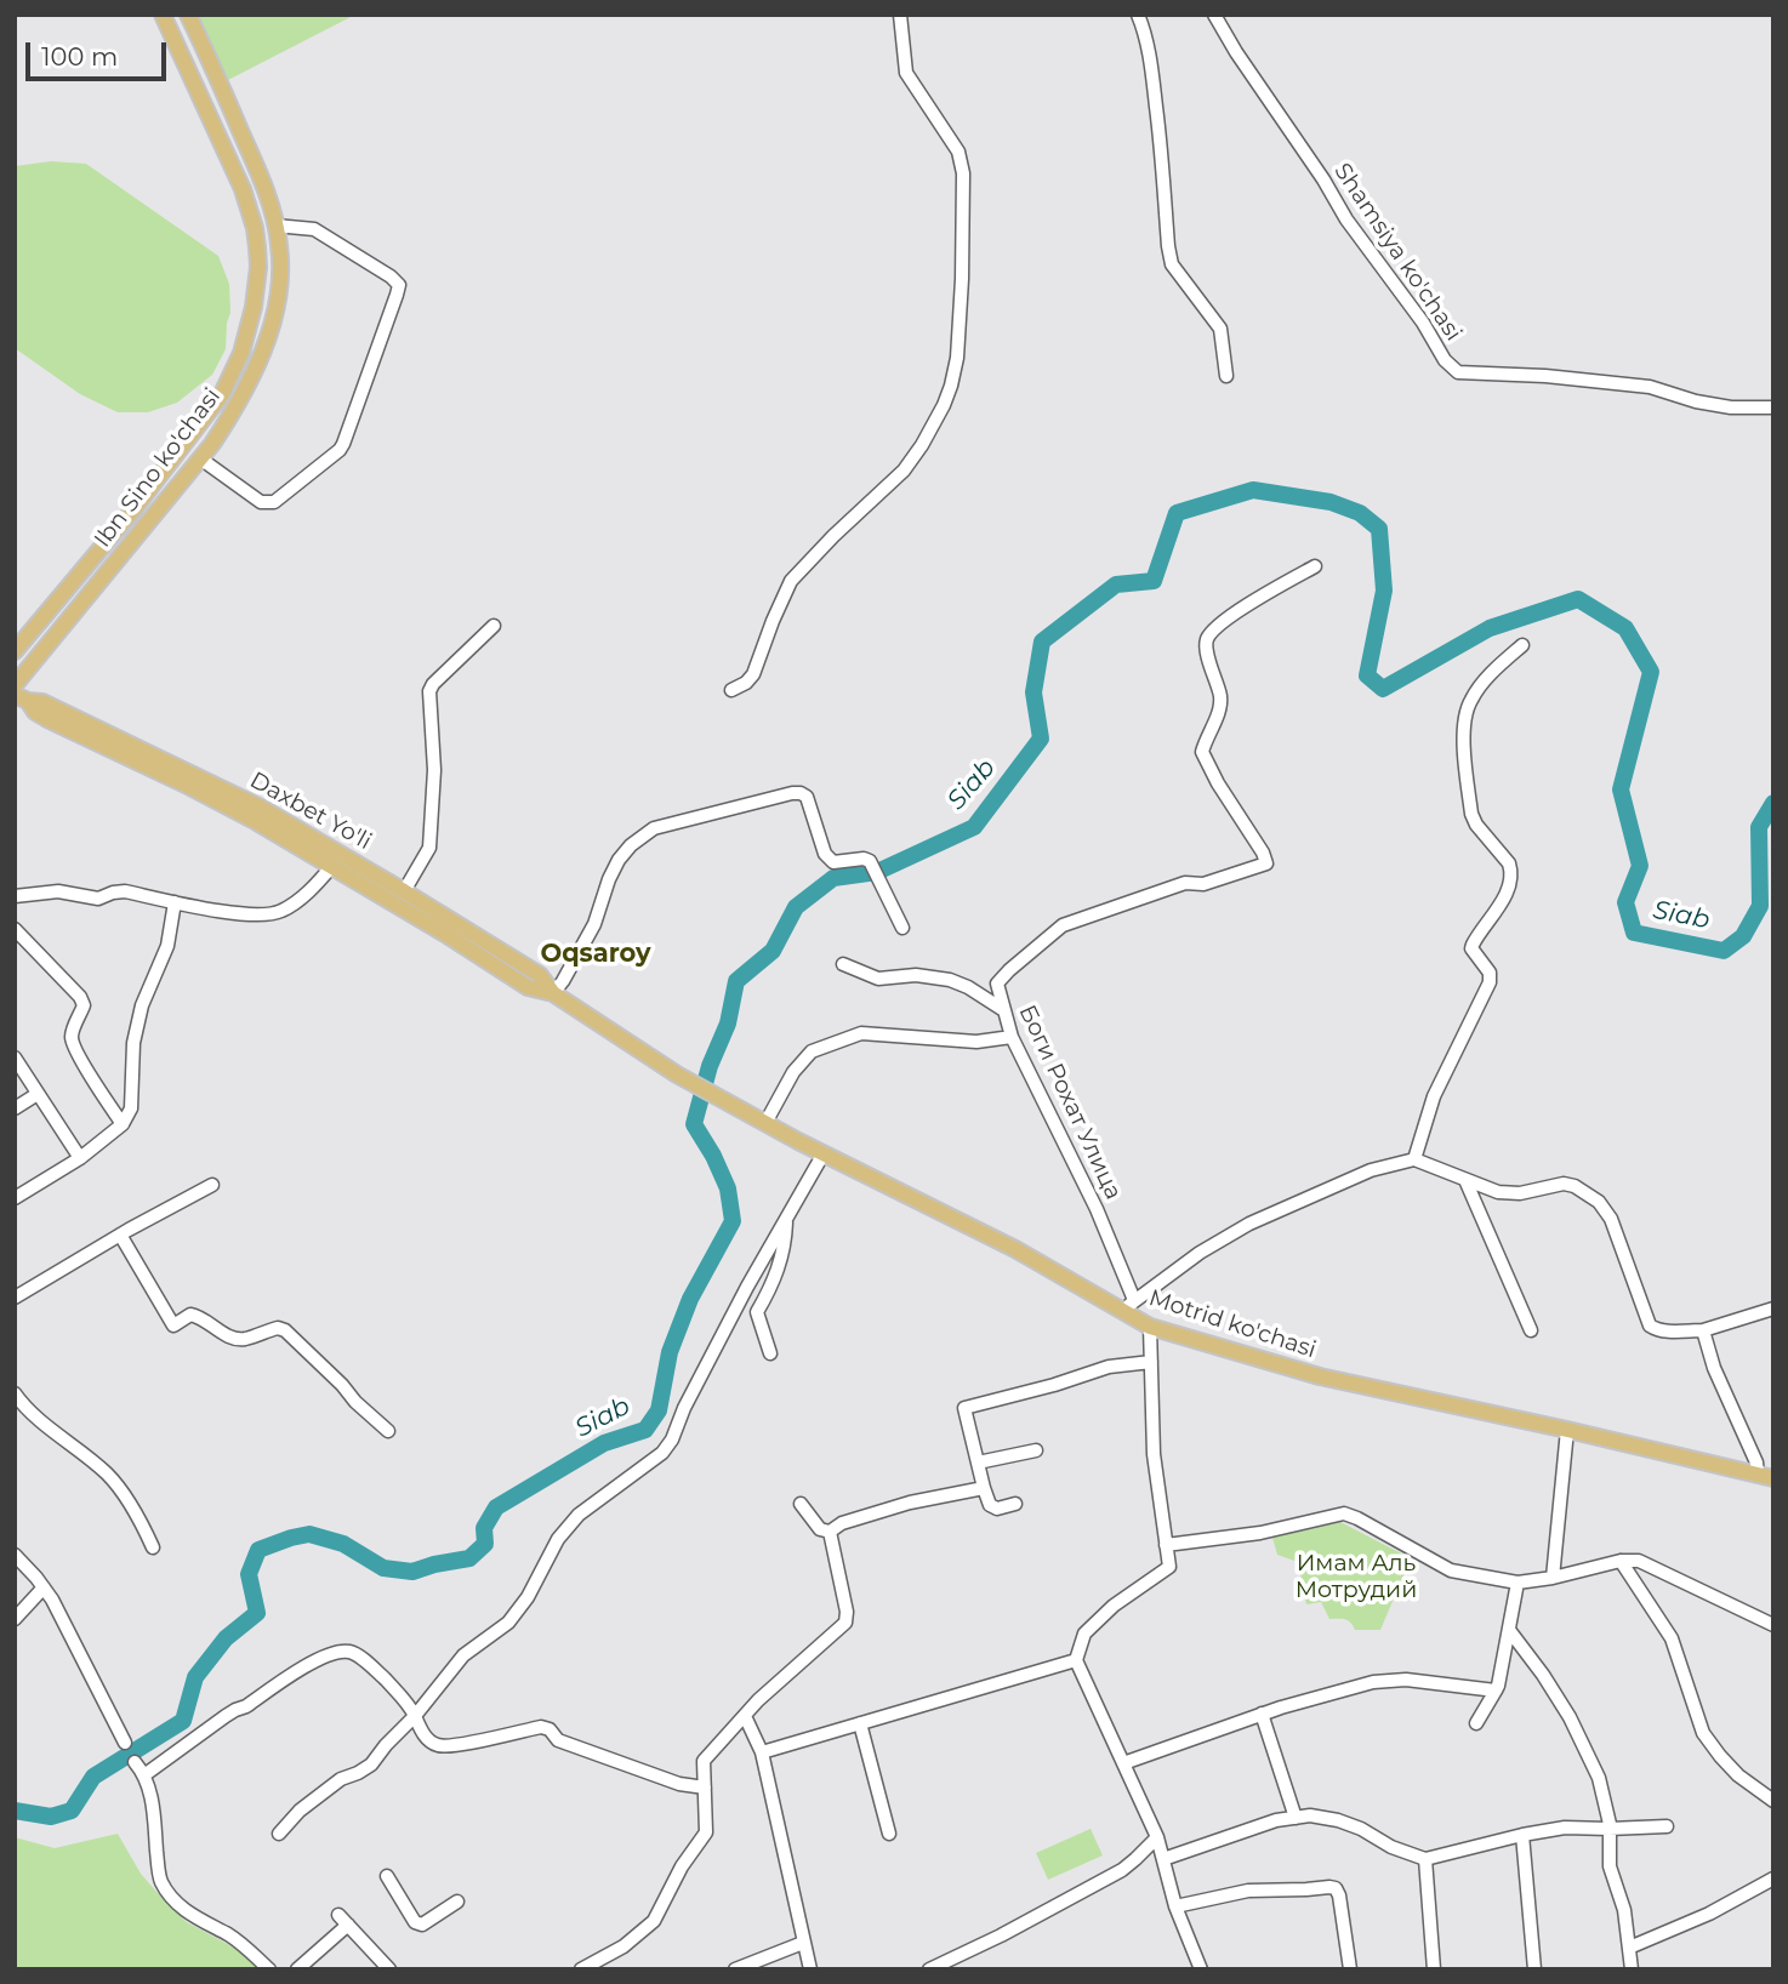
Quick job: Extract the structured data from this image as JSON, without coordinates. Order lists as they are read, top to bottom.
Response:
{
  "streets": {
    "main road": ["Ibn Sino ko'chasi", "Daxbet Yo'li", "Motrid ko'chasi"],
    "street": ["Shamsiya ko'chasi", "Боги Рохат Улица"]
  },
  "crossings": [
    ["Daxbet Yo'li", "Motrid ko'chasi"],
    ["Боги Рохат Улица", "Motrid ko'chasi"]
  ],
  "districts": ["Oqsaroy"],
  "water": ["Siab"],
  "parks": ["Имам Аль Мотрудий"],
  "scale_bar": "100 m"
}
